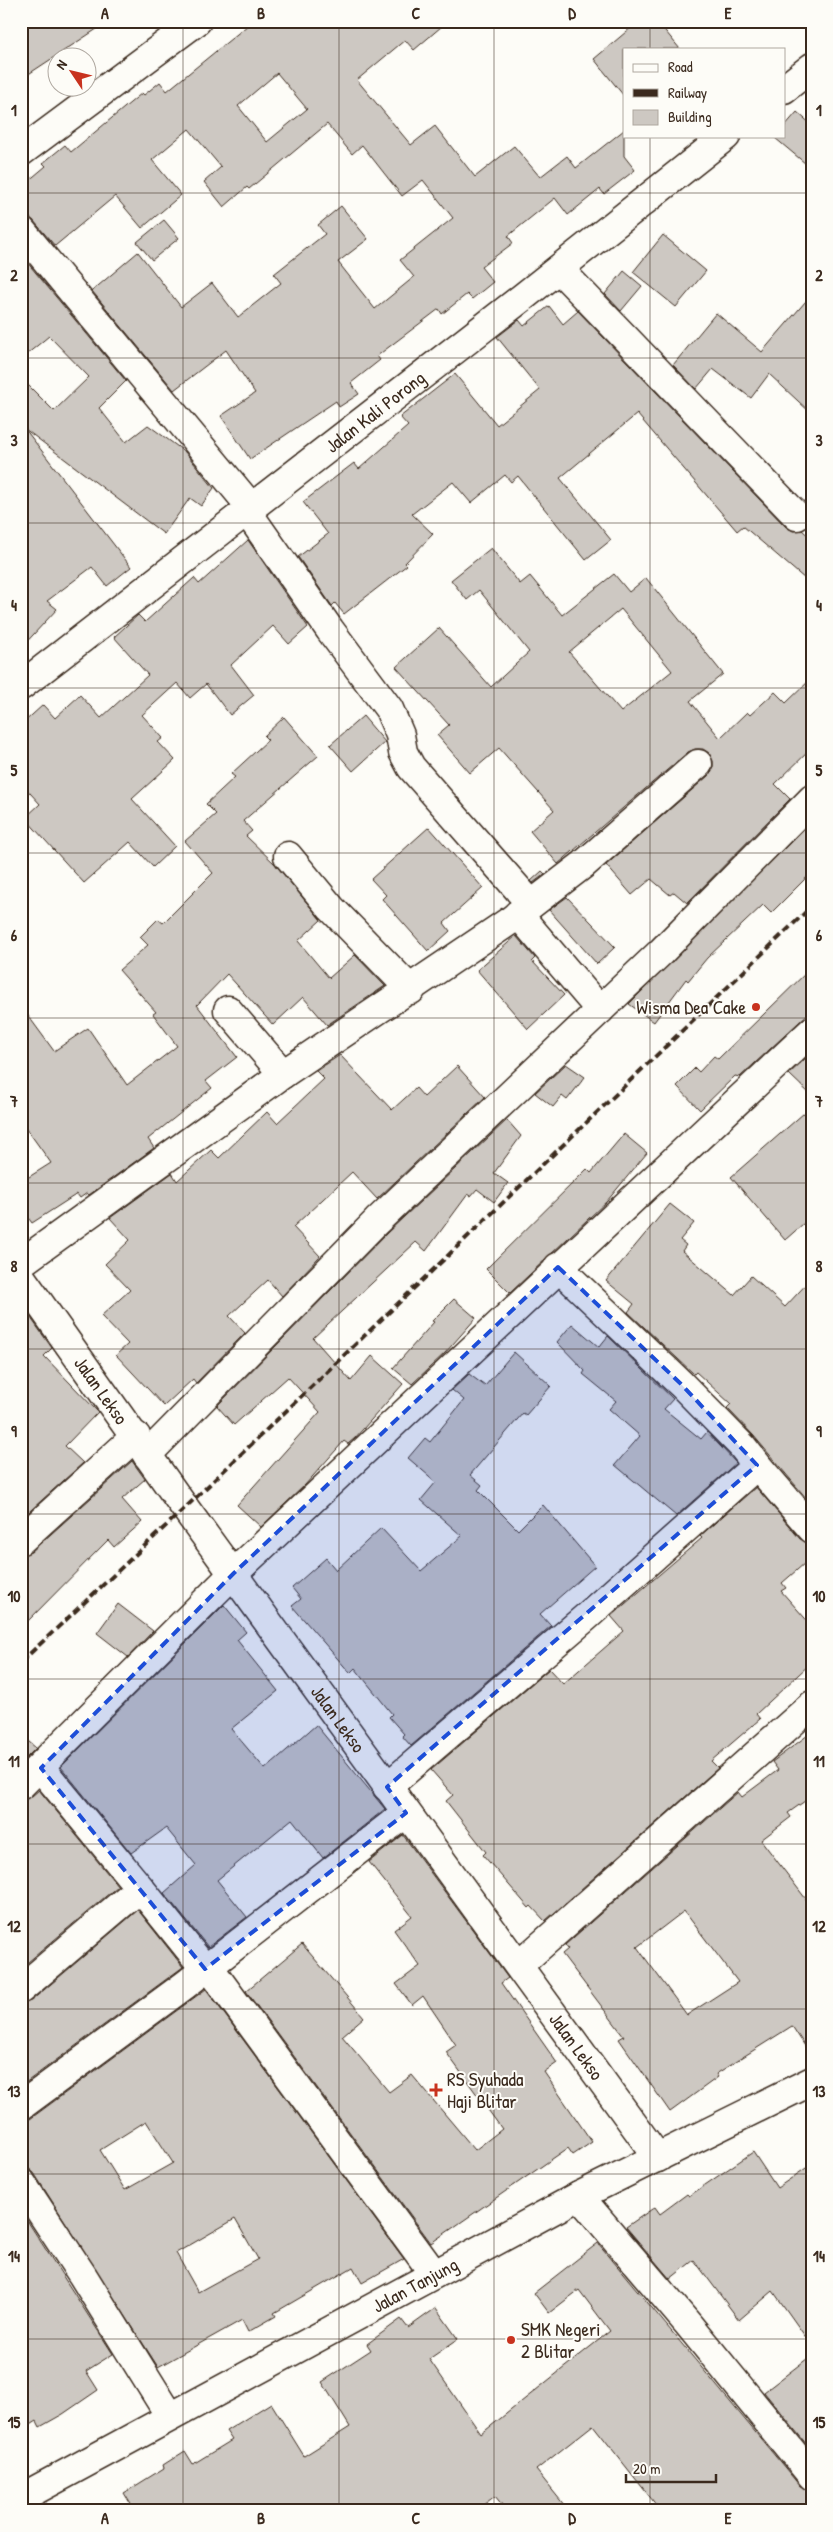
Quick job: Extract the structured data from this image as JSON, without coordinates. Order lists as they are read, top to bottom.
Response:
{
  "streets": {
    "street": ["Jalan Kali Porong", "Jalan Lekso", "Jalan Tanjung"]
  },
  "crossings": [
    ["Jalan Lekso", "Jalan Tanjung"]
  ],
  "places": {
    "other": ["Wisma Dea Cake", "SMK Negeri 2 Blitar"],
    "health": ["RS Syuhada Haji Blitar"]
  },
  "legend": ["Road", "Railway", "Building"],
  "scale_bar": "20 m",
  "north": "top left",
  "grid": {
    "columns": [
      "A",
      "B",
      "C",
      "D",
      "E"
    ],
    "rows": [
      "1",
      "2",
      "3",
      "4",
      "5",
      "6",
      "7",
      "8",
      "9",
      "10",
      "11",
      "12",
      "13",
      "14",
      "15"
    ]
  }
}
